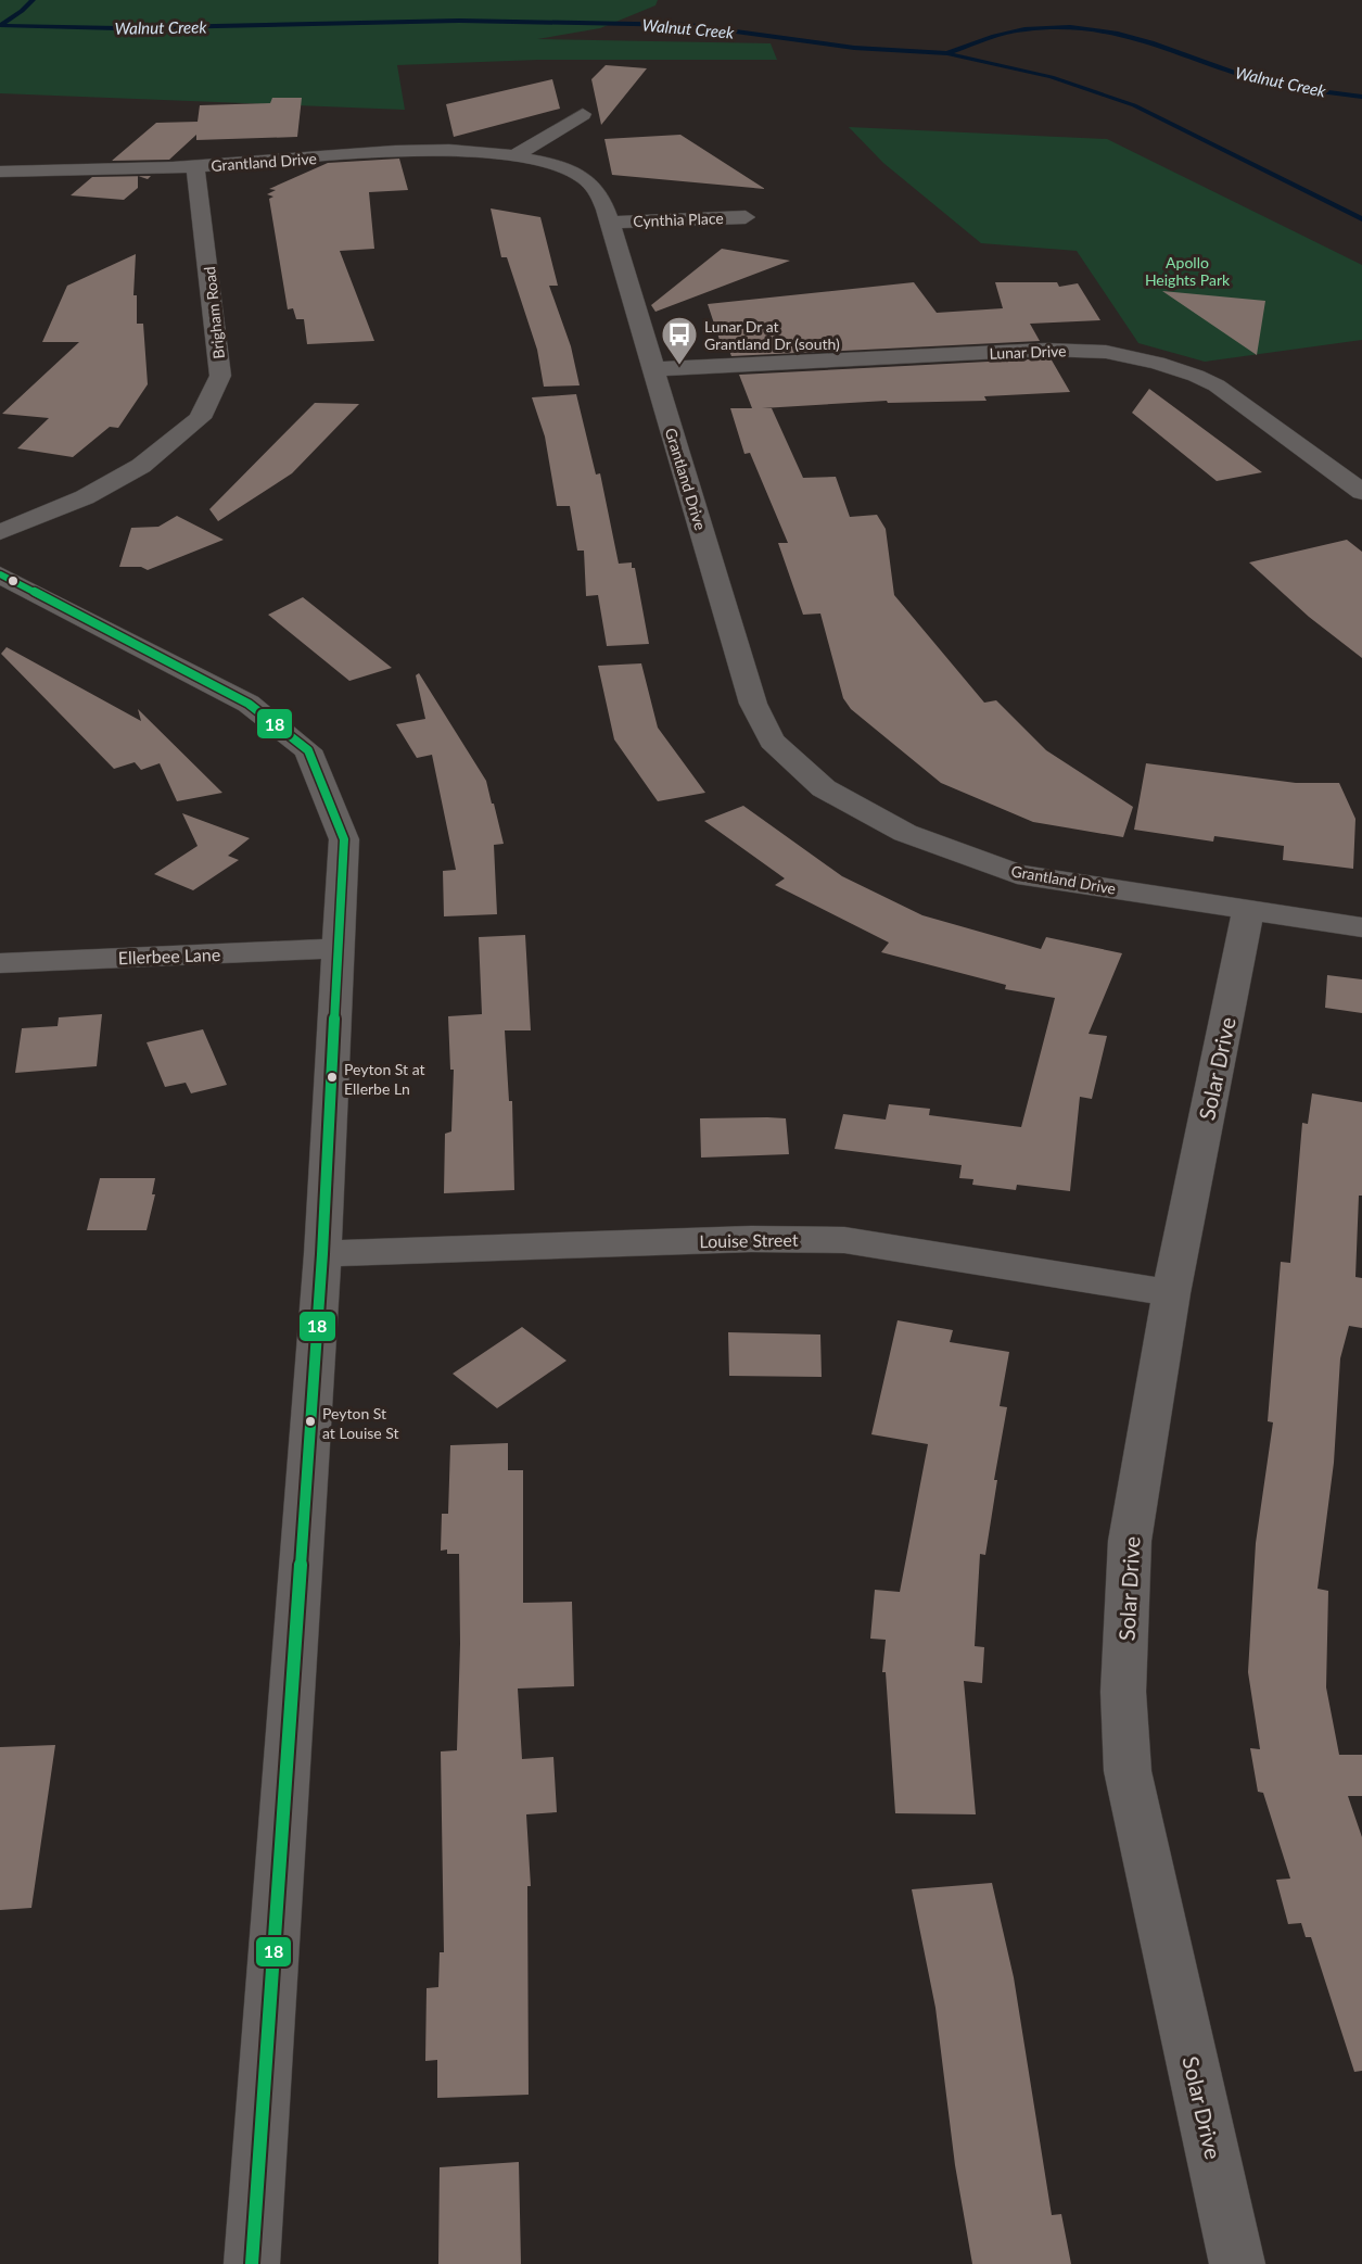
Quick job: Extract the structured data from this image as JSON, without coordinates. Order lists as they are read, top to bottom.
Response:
{
  "streets": {
    "street": [
      "Grantland Drive",
      "Cynthia Place",
      "Brigham Road",
      "Lunar Drive",
      "Ellerbee Lane",
      "Solar Drive",
      "Louise Street"
    ]
  },
  "crossings": [
    ["Grantland Drive", "Cynthia Place"],
    ["Grantland Drive", "Brigham Road"],
    ["Grantland Drive", "Lunar Drive"],
    ["Grantland Drive", "Solar Drive"],
    ["Solar Drive", "Louise Street"]
  ],
  "water": ["Walnut Creek"],
  "parks": ["Apollo Heights Park"],
  "places": {
    "bus stop": ["Lunar Dr at Grantland Dr (south)"],
    "other": ["Peyton St at Ellerbe Ln", "Peyton St at Louise St"]
  },
  "lines": ["transit line 18"]
}
